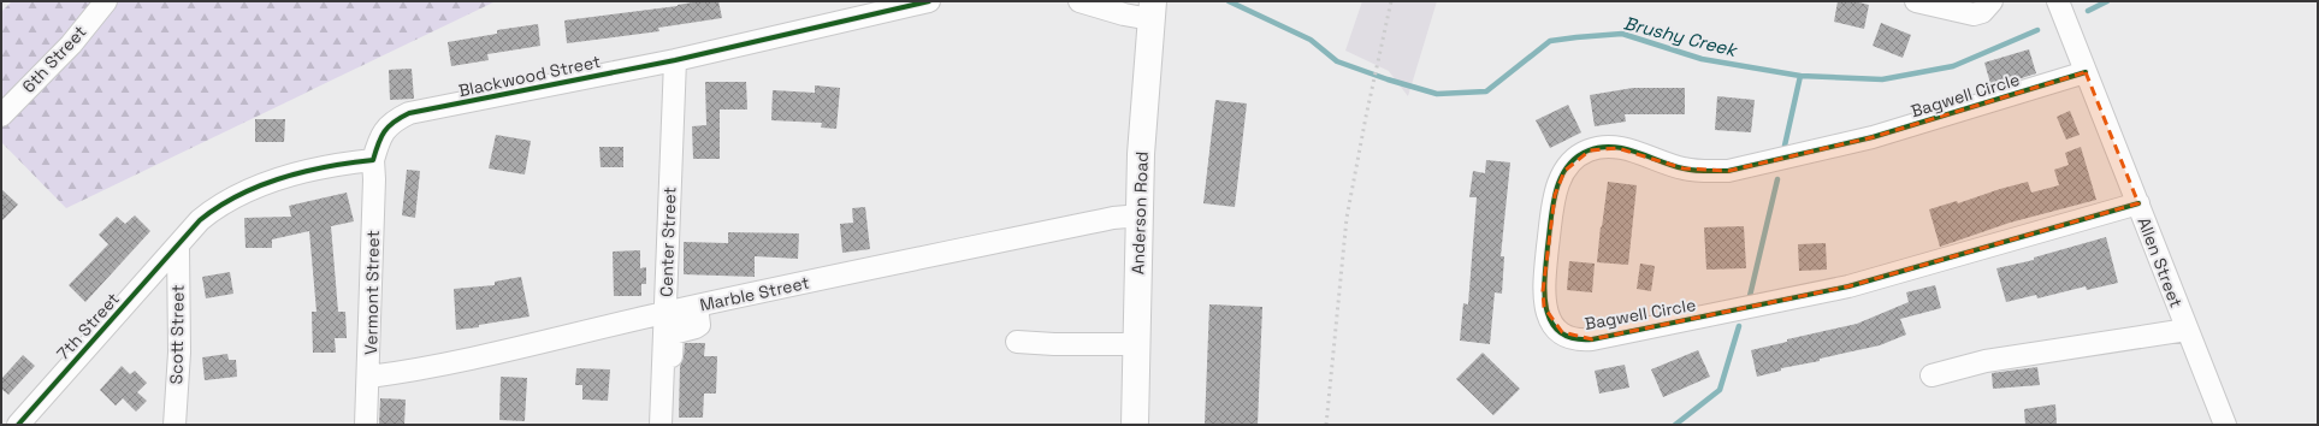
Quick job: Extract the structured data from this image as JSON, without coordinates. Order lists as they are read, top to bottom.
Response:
{
  "streets": {
    "main road": ["Anderson Road"],
    "street": [
      "6th Street",
      "Blackwood Street",
      "Bagwell Circle",
      "Center Street",
      "Allen Street",
      "Vermont Street",
      "Marble Street",
      "7th Street",
      "Scott Street"
    ]
  },
  "crossings": [
    ["Blackwood Street", "Center Street"],
    ["Blackwood Street", "Vermont Street"],
    ["Bagwell Circle", "Allen Street"],
    ["Anderson Road", "Marble Street"],
    ["Center Street", "Marble Street"],
    ["Vermont Street", "Marble Street"],
    ["7th Street", "Scott Street"]
  ],
  "water": ["Brushy Creek"]
}
